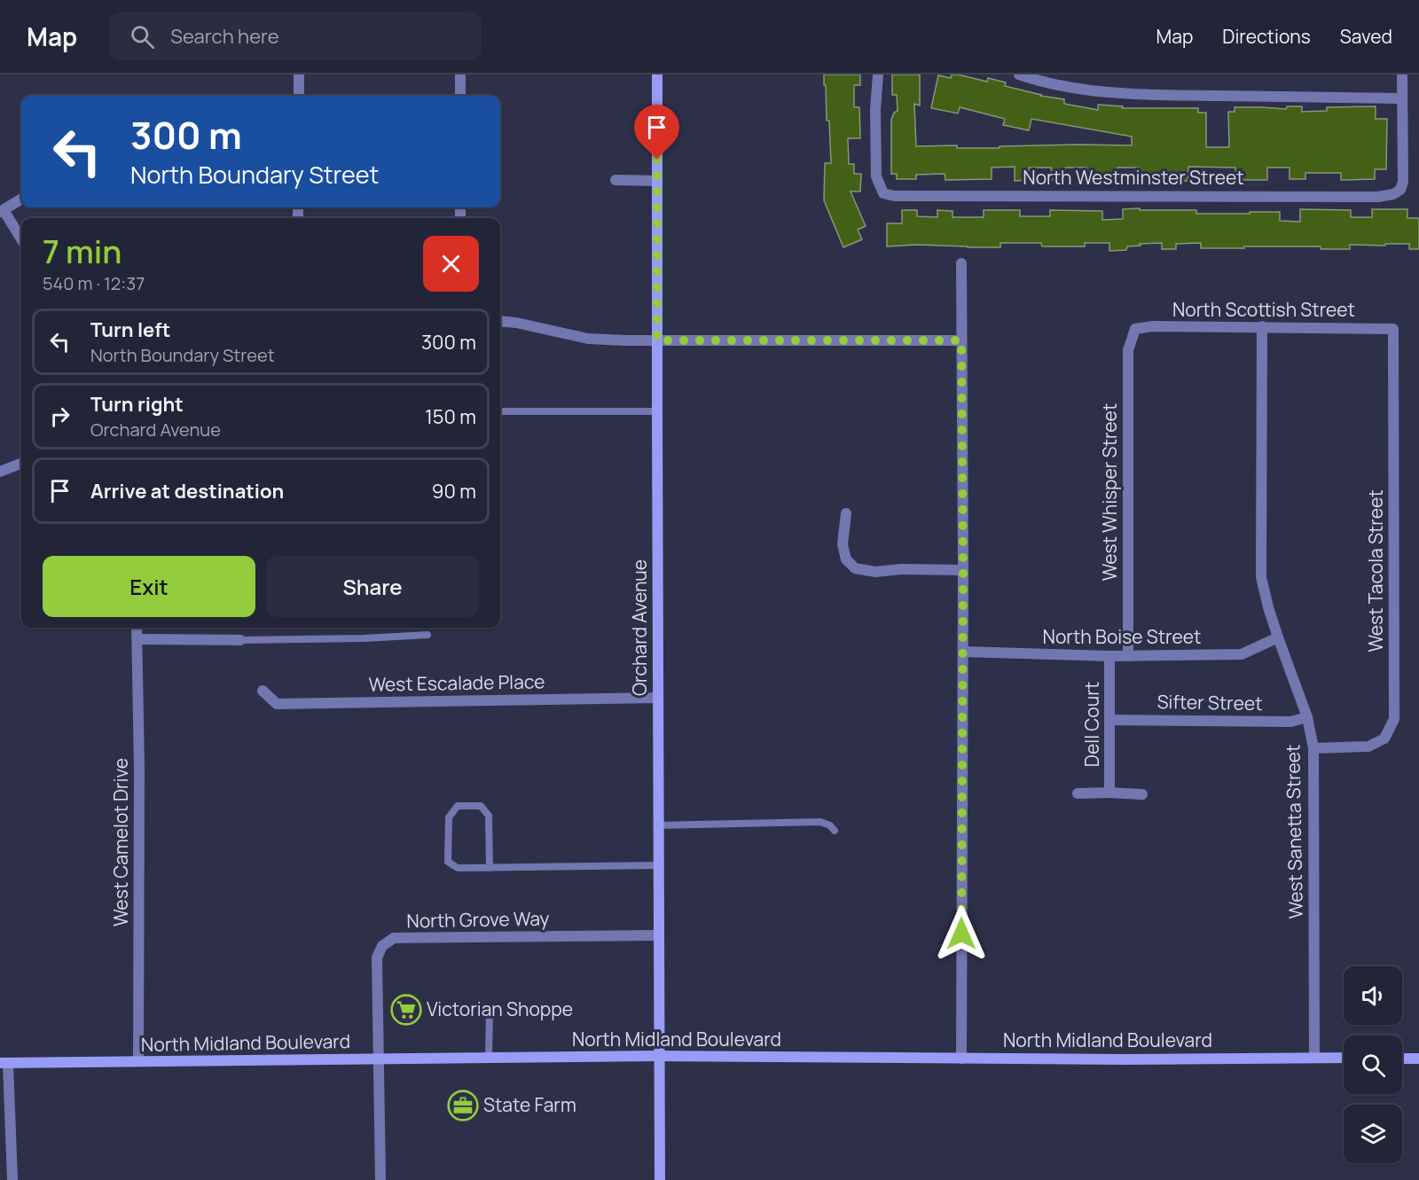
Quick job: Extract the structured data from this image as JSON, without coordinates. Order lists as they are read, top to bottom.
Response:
{
  "streets": {
    "main road": ["Orchard Avenue", "North Midland Boulevard"],
    "street": [
      "North Westminster Street",
      "North Scottish Street",
      "West Whisper Street",
      "West Tacola Street",
      "North Boise Street",
      "West Escalade Place",
      "Sifter Street",
      "Dell Court",
      "West Sanetta Street",
      "West Camelot Drive",
      "North Grove Way"
    ]
  },
  "crossings": [
    ["North Scottish Street", "West Whisper Street"],
    ["North Scottish Street", "West Tacola Street"],
    ["North Scottish Street", "West Sanetta Street"],
    ["West Whisper Street", "North Boise Street"],
    ["West Tacola Street", "West Sanetta Street"],
    ["Orchard Avenue", "West Escalade Place"],
    ["Orchard Avenue", "North Grove Way"],
    ["Orchard Avenue", "North Midland Boulevard"],
    ["North Boise Street", "Dell Court"],
    ["North Boise Street", "West Sanetta Street"],
    ["Sifter Street", "Dell Court"],
    ["Sifter Street", "West Sanetta Street"],
    ["West Sanetta Street", "North Midland Boulevard"],
    ["West Camelot Drive", "North Midland Boulevard"],
    ["North Grove Way", "North Midland Boulevard"]
  ],
  "places": {
    "supermarket": ["Victorian Shoppe"],
    "office": ["State Farm"]
  },
  "page": {
    "header": "Map",
    "search": "Search here",
    "nav": ["Map", "Directions", "Saved"],
    "turn": ["300 m", "North Boundary Street"],
    "heading": ["7 min", "540 m · 12:37"],
    "list": [
      {
        "name": "Turn left",
        "note": "North Boundary Street",
        "value": "300 m"
      },
      {
        "name": "Turn right",
        "note": "Orchard Avenue",
        "value": "150 m"
      },
      {
        "name": "Arrive at destination",
        "value": "90 m"
      }
    ],
    "buttons": ["Exit", "Share"]
  }
}
